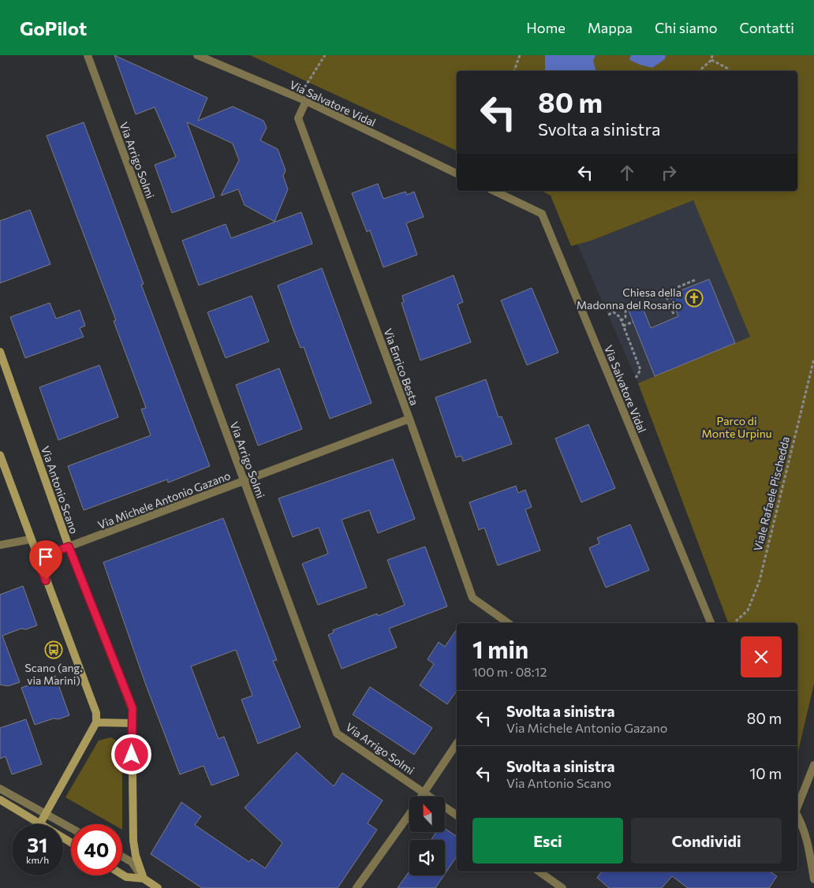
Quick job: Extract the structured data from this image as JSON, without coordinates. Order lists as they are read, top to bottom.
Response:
{
  "streets": {
    "street": [
      "Via Salvatore Vidal",
      "Via Arrigo Solmi",
      "Via Enrico Besta",
      "Via Antonio Scano",
      "Via Michele Antonio Gazano"
    ],
    "path": ["Viale Rafaele Pischedda"]
  },
  "crossings": [
    ["Via Salvatore Vidal", "Via Enrico Besta"],
    ["Via Arrigo Solmi", "Via Michele Antonio Gazano"],
    ["Via Enrico Besta", "Via Michele Antonio Gazano"],
    ["Via Antonio Scano", "Via Michele Antonio Gazano"]
  ],
  "parks": ["Parco di Monte Urpinu"],
  "places": {
    "church": ["Chiesa della Madonna del Rosario"],
    "bus stop": ["Scano (ang. via Marini)"]
  },
  "north": "top",
  "page": {
    "header": "GoPilot",
    "nav": [
      "Home",
      "Mappa",
      "Chi siamo",
      "Contatti"
    ],
    "turn": ["80 m", "Svolta a sinistra"],
    "heading": ["1 min", "100 m · 08:12"],
    "list": [
      {
        "name": "Svolta a sinistra",
        "note": "Via Michele Antonio Gazano",
        "value": "80 m"
      },
      {
        "name": "Svolta a sinistra",
        "note": "Via Antonio Scano",
        "value": "10 m"
      }
    ],
    "buttons": ["Esci", "Condividi"],
    "speed": "31 km/h",
    "limit": "40"
  }
}
